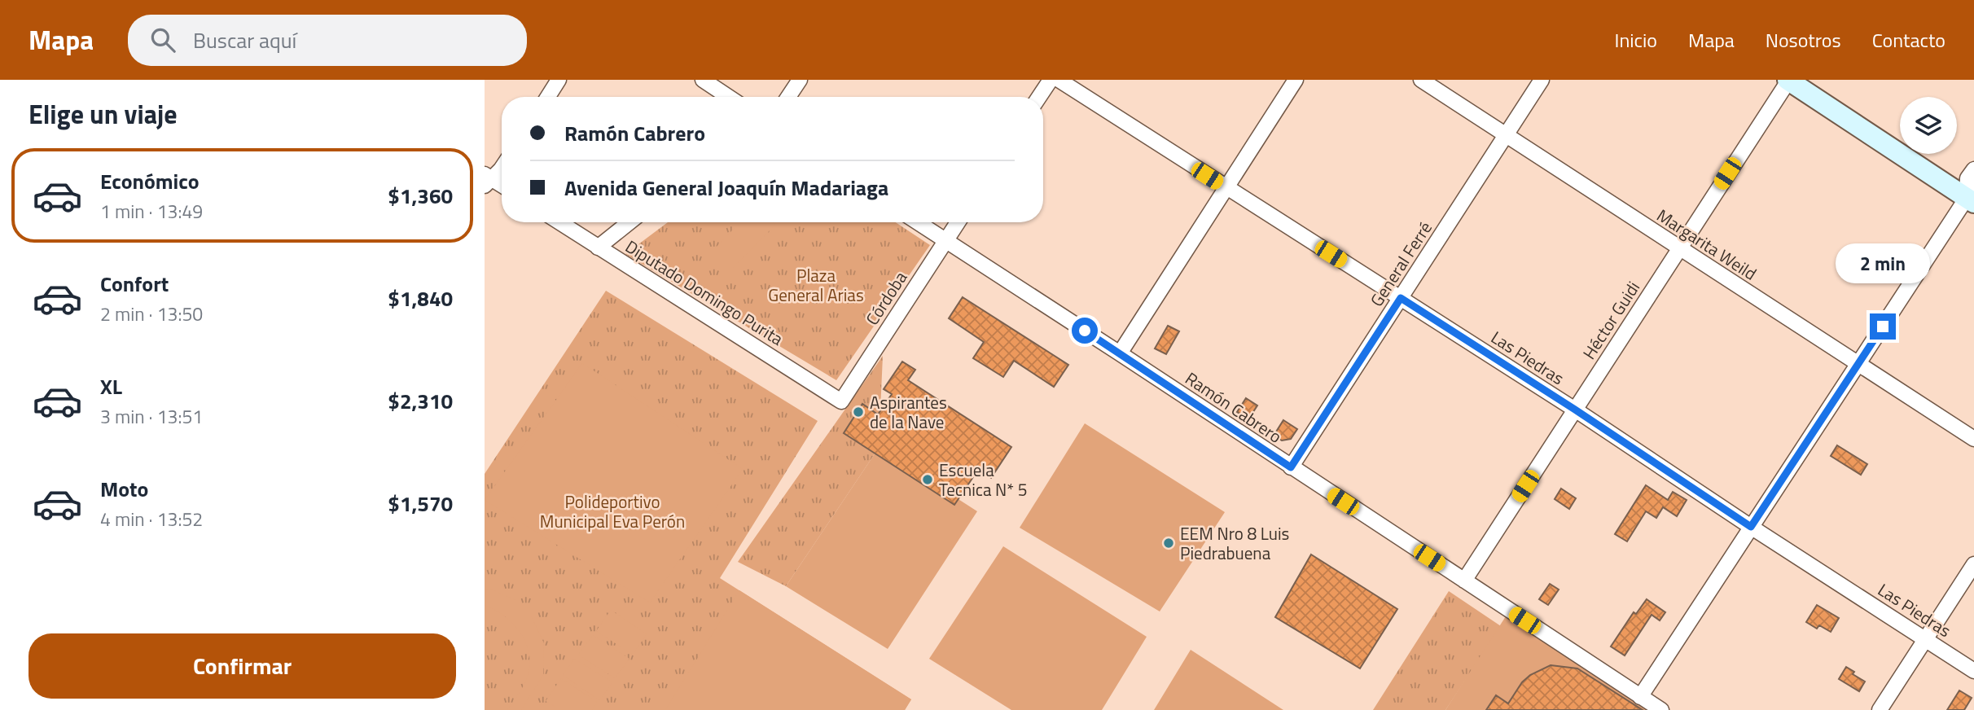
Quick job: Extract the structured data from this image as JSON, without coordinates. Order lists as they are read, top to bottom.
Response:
{
  "streets": {
    "street": [
      "Margarita Weild",
      "General Ferré",
      "Diputado Domingo Purita",
      "Córdoba",
      "Héctor Guidi",
      "Las Piedras",
      "Ramón Cabrero"
    ]
  },
  "crossings": [
    ["Margarita Weild", "General Ferré"],
    ["Margarita Weild", "Héctor Guidi"],
    ["General Ferré", "Las Piedras"],
    ["General Ferré", "Ramón Cabrero"],
    ["Diputado Domingo Purita", "Córdoba"],
    ["Córdoba", "Ramón Cabrero"],
    ["Héctor Guidi", "Las Piedras"],
    ["Héctor Guidi", "Ramón Cabrero"]
  ],
  "parks": ["Plaza General Arias", "Polideportivo Municipal Eva Perón"],
  "places": ["Aspirantes de la Nave", "Escuela Tecnica N* 5", "EEM Nro 8 Luis Piedrabuena"],
  "page": {
    "header": "Mapa",
    "search": "Buscar aquí",
    "nav": [
      "Inicio",
      "Mapa",
      "Nosotros",
      "Contacto"
    ],
    "heading": "Elige un viaje",
    "banner": ["Ramón Cabrero", "Avenida General Joaquín Madariaga"],
    "list": [
      {
        "name": "Económico",
        "note": "1 min · 13:49",
        "value": "$1,360"
      },
      {
        "name": "Confort",
        "note": "2 min · 13:50",
        "value": "$1,840"
      },
      {
        "name": "XL",
        "note": "3 min · 13:51",
        "value": "$2,310"
      },
      {
        "name": "Moto",
        "note": "4 min · 13:52",
        "value": "$1,570"
      }
    ],
    "bubble": "2 min",
    "buttons": "Confirmar"
  }
}
